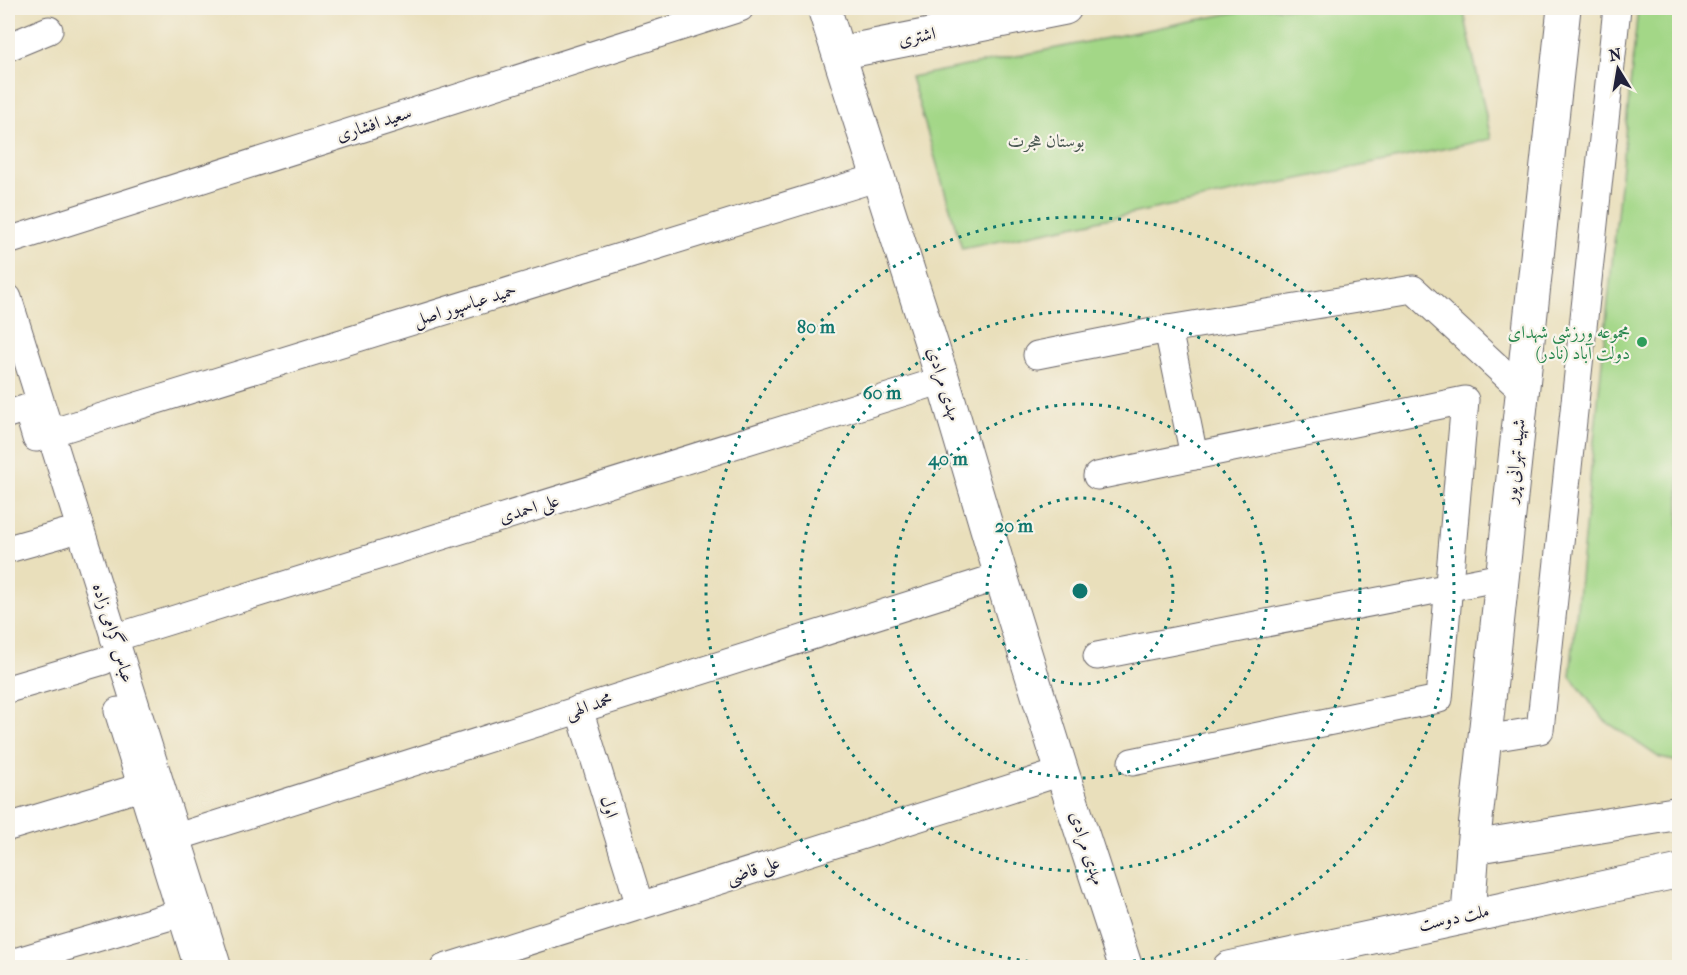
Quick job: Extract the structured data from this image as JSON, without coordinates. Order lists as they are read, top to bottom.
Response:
{
  "streets": {
    "street": [
      "اشتری",
      "سعید افشاری",
      "حمید عباسپور اصل",
      "مهدی مرادی",
      "شهید تهرانی پور",
      "علی احمدی",
      "عباس گرامی زاده",
      "محمد الهی",
      "اول",
      "علی قاضی",
      "ملت دوست"
    ]
  },
  "crossings": [
    ["اشتری", "مهدی مرادی"],
    ["حمید عباسپور اصل", "مهدی مرادی"],
    ["حمید عباسپور اصل", "عباس گرامی زاده"],
    ["مهدی مرادی", "علی احمدی"],
    ["مهدی مرادی", "محمد الهی"],
    ["مهدی مرادی", "علی قاضی"],
    ["شهید تهرانی پور", "ملت دوست"],
    ["علی احمدی", "عباس گرامی زاده"],
    ["عباس گرامی زاده", "محمد الهی"],
    ["محمد الهی", "اول"],
    ["اول", "علی قاضی"]
  ],
  "parks": ["بوستان هجرت"],
  "places": ["مجموعه ورزشی شهدای دولت آباد (نادر)"],
  "north": "top",
  "rings": [
    "80 m",
    "60 m",
    "40 m",
    "20 m"
  ]
}
